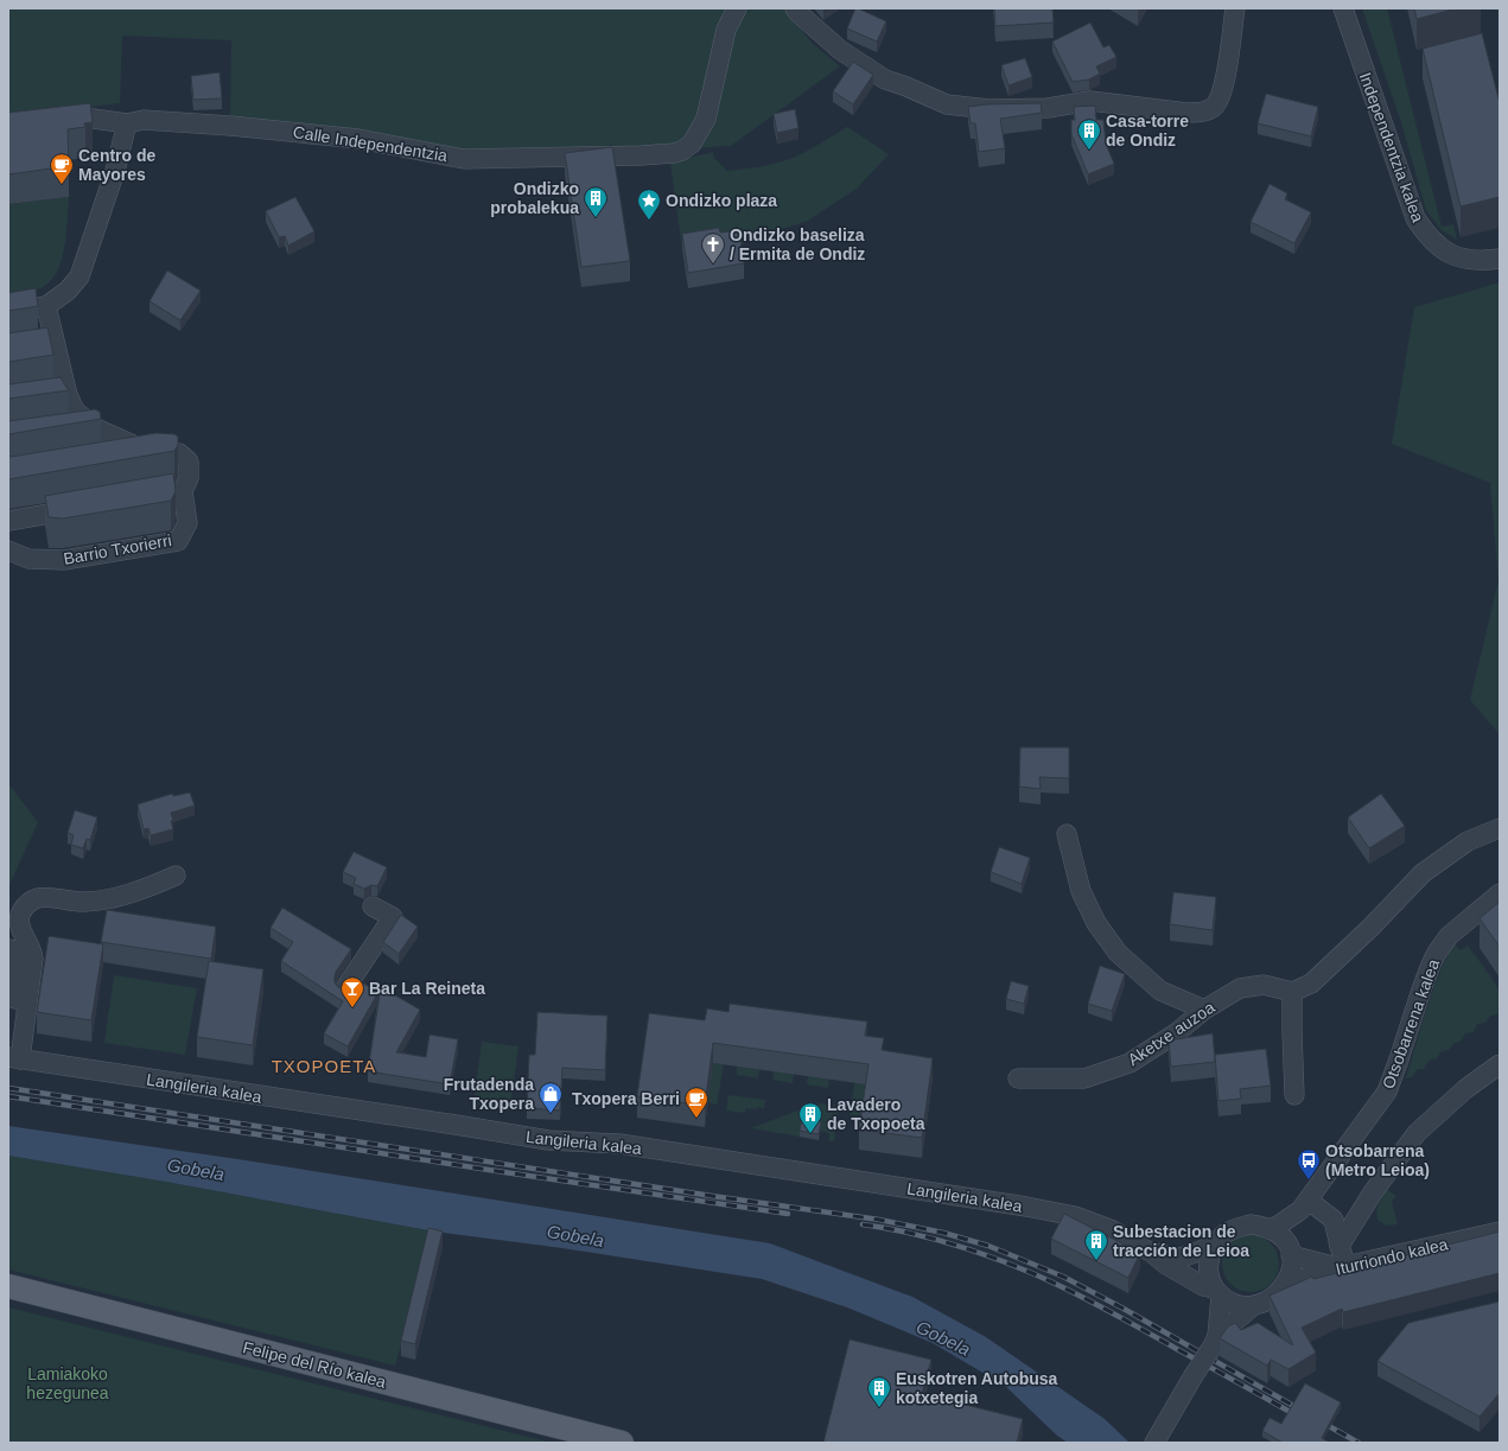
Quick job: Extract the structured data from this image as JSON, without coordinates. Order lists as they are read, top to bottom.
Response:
{
  "streets": {
    "main road": ["Felipe del Río kalea"],
    "street": [
      "Calle Independentzia",
      "Independentzia kalea",
      "Barrio Txorierri",
      "Otsobarrena kalea",
      "Aketxe auzoa",
      "Langileria kalea",
      "Iturriondo kalea"
    ]
  },
  "crossings": [
    ["Otsobarrena kalea", "Langileria kalea"],
    ["Otsobarrena kalea", "Iturriondo kalea"],
    ["Langileria kalea", "Iturriondo kalea"]
  ],
  "districts": ["TXOPOETA"],
  "water": ["Gobela"],
  "parks": ["Lamiakoko hezegunea"],
  "places": {
    "building": [
      "Casa-torre de Ondiz",
      "Ondizko probalekua",
      "Lavadero de Txopoeta",
      "Subestacion de tracción de Leioa",
      "Euskotren Autobusa kotxetegia"
    ],
    "cafe": ["Centro de Mayores", "Txopera Berri"],
    "place": ["Ondizko plaza"],
    "church": ["Ondizko baseliza / Ermita de Ondiz"],
    "bar": ["Bar La Reineta"],
    "shop": ["Frutadenda Txopera"],
    "bus stop": ["Otsobarrena (Metro Leioa)"]
  }
}
